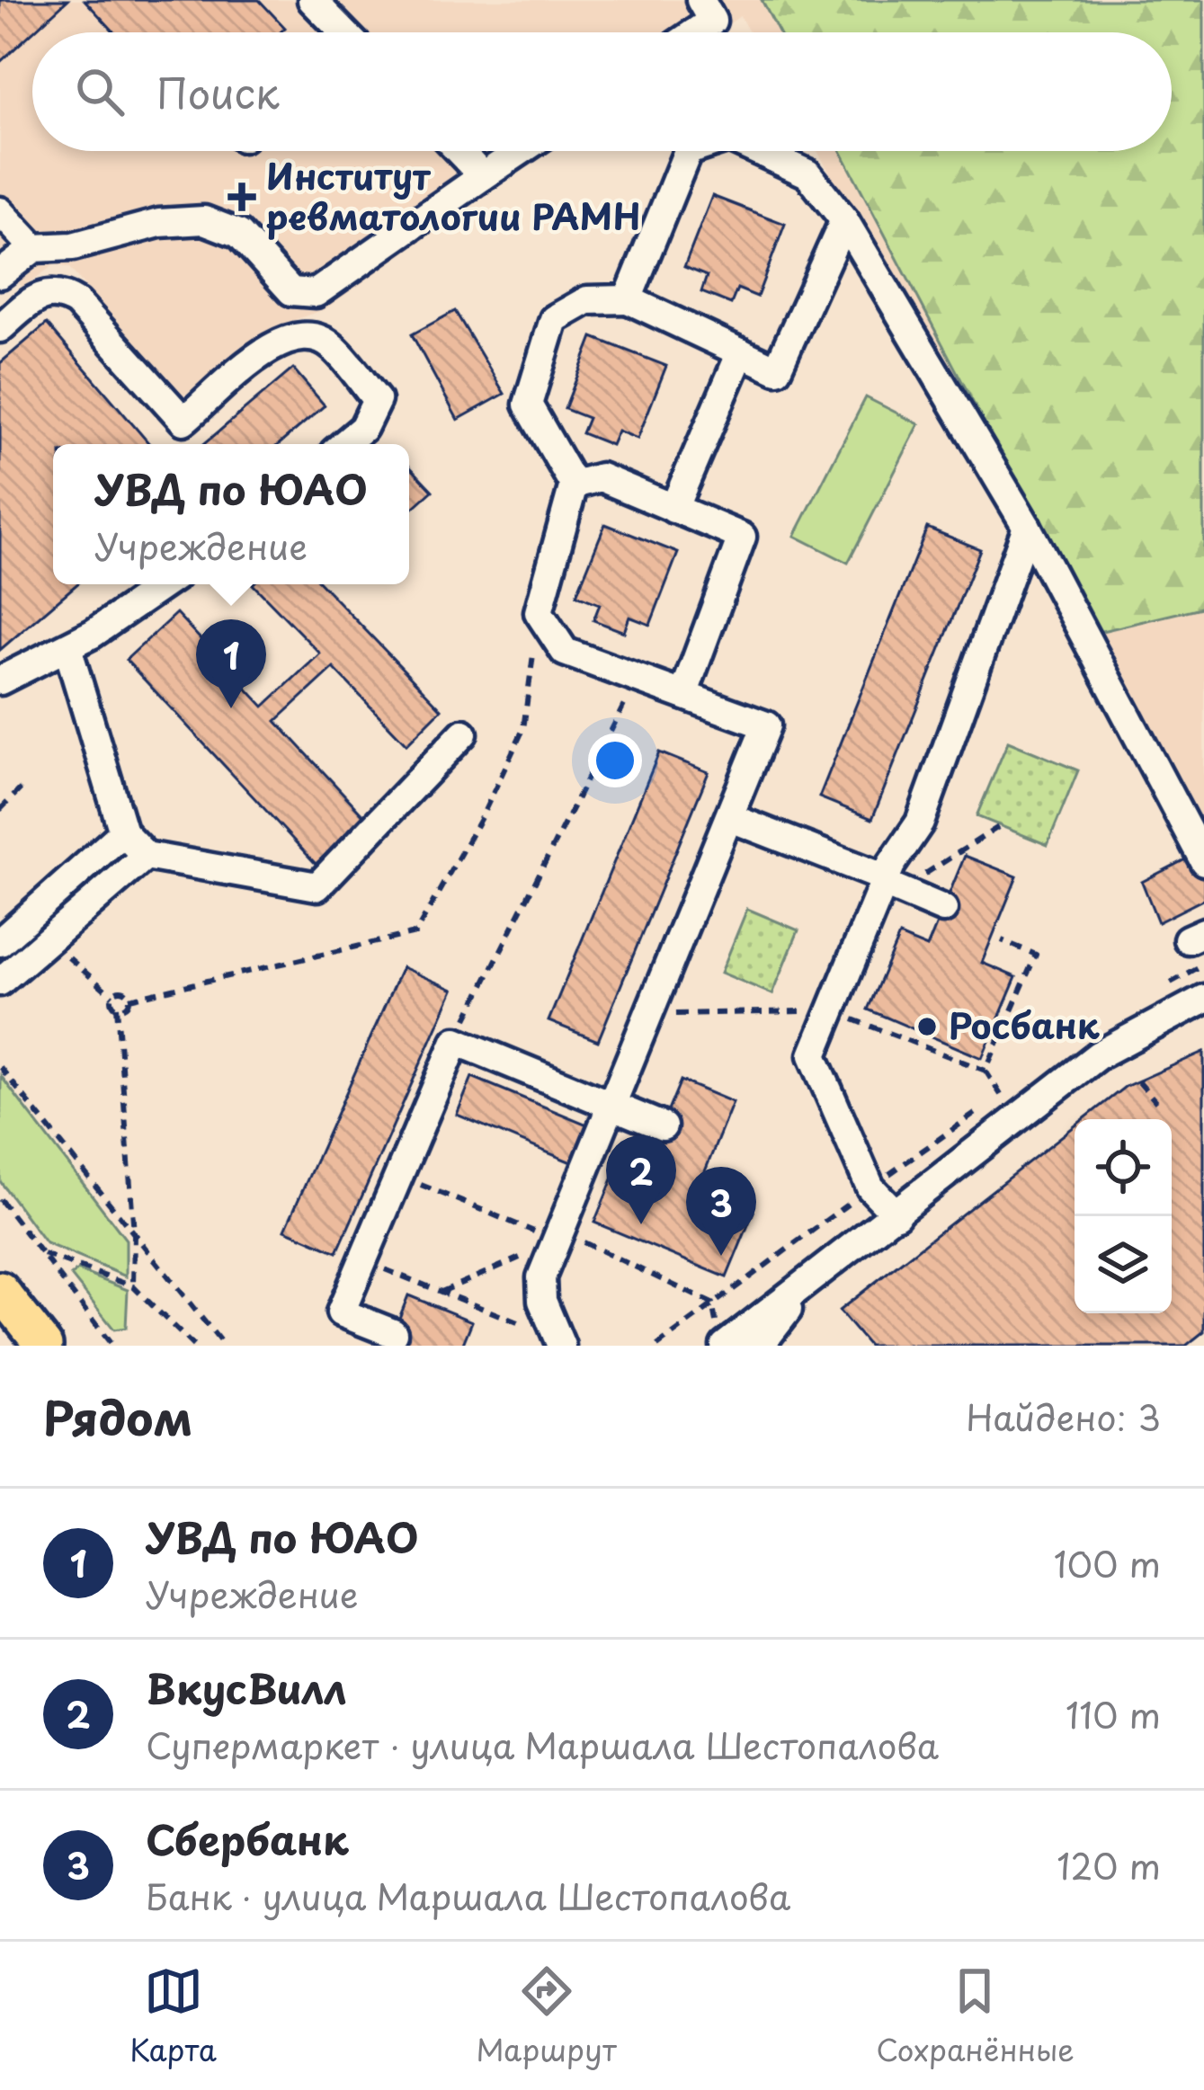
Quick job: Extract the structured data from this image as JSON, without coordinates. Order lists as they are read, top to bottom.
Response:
{
  "places": {
    "health": ["Институт ревматологии РАМН"],
    "other": ["Росбанк"]
  },
  "page": {
    "search": "Поиск",
    "popup": ["УВД по ЮАО", "Учреждение"],
    "pins": ["1", "2", "3"],
    "heading": ["Рядом", "Найдено: 3"],
    "list": [
      {
        "mark": "1",
        "name": "УВД по ЮАО",
        "note": "Учреждение",
        "value": "100 m"
      },
      {
        "mark": "2",
        "name": "ВкусВилл",
        "note": "Супермаркет · улица Маршала Шестопалова",
        "value": "110 m"
      },
      {
        "mark": "3",
        "name": "Сбербанк",
        "note": "Банк · улица Маршала Шестопалова",
        "value": "120 m"
      }
    ],
    "nav": ["Карта", "Маршрут", "Сохранённые"]
  }
}
